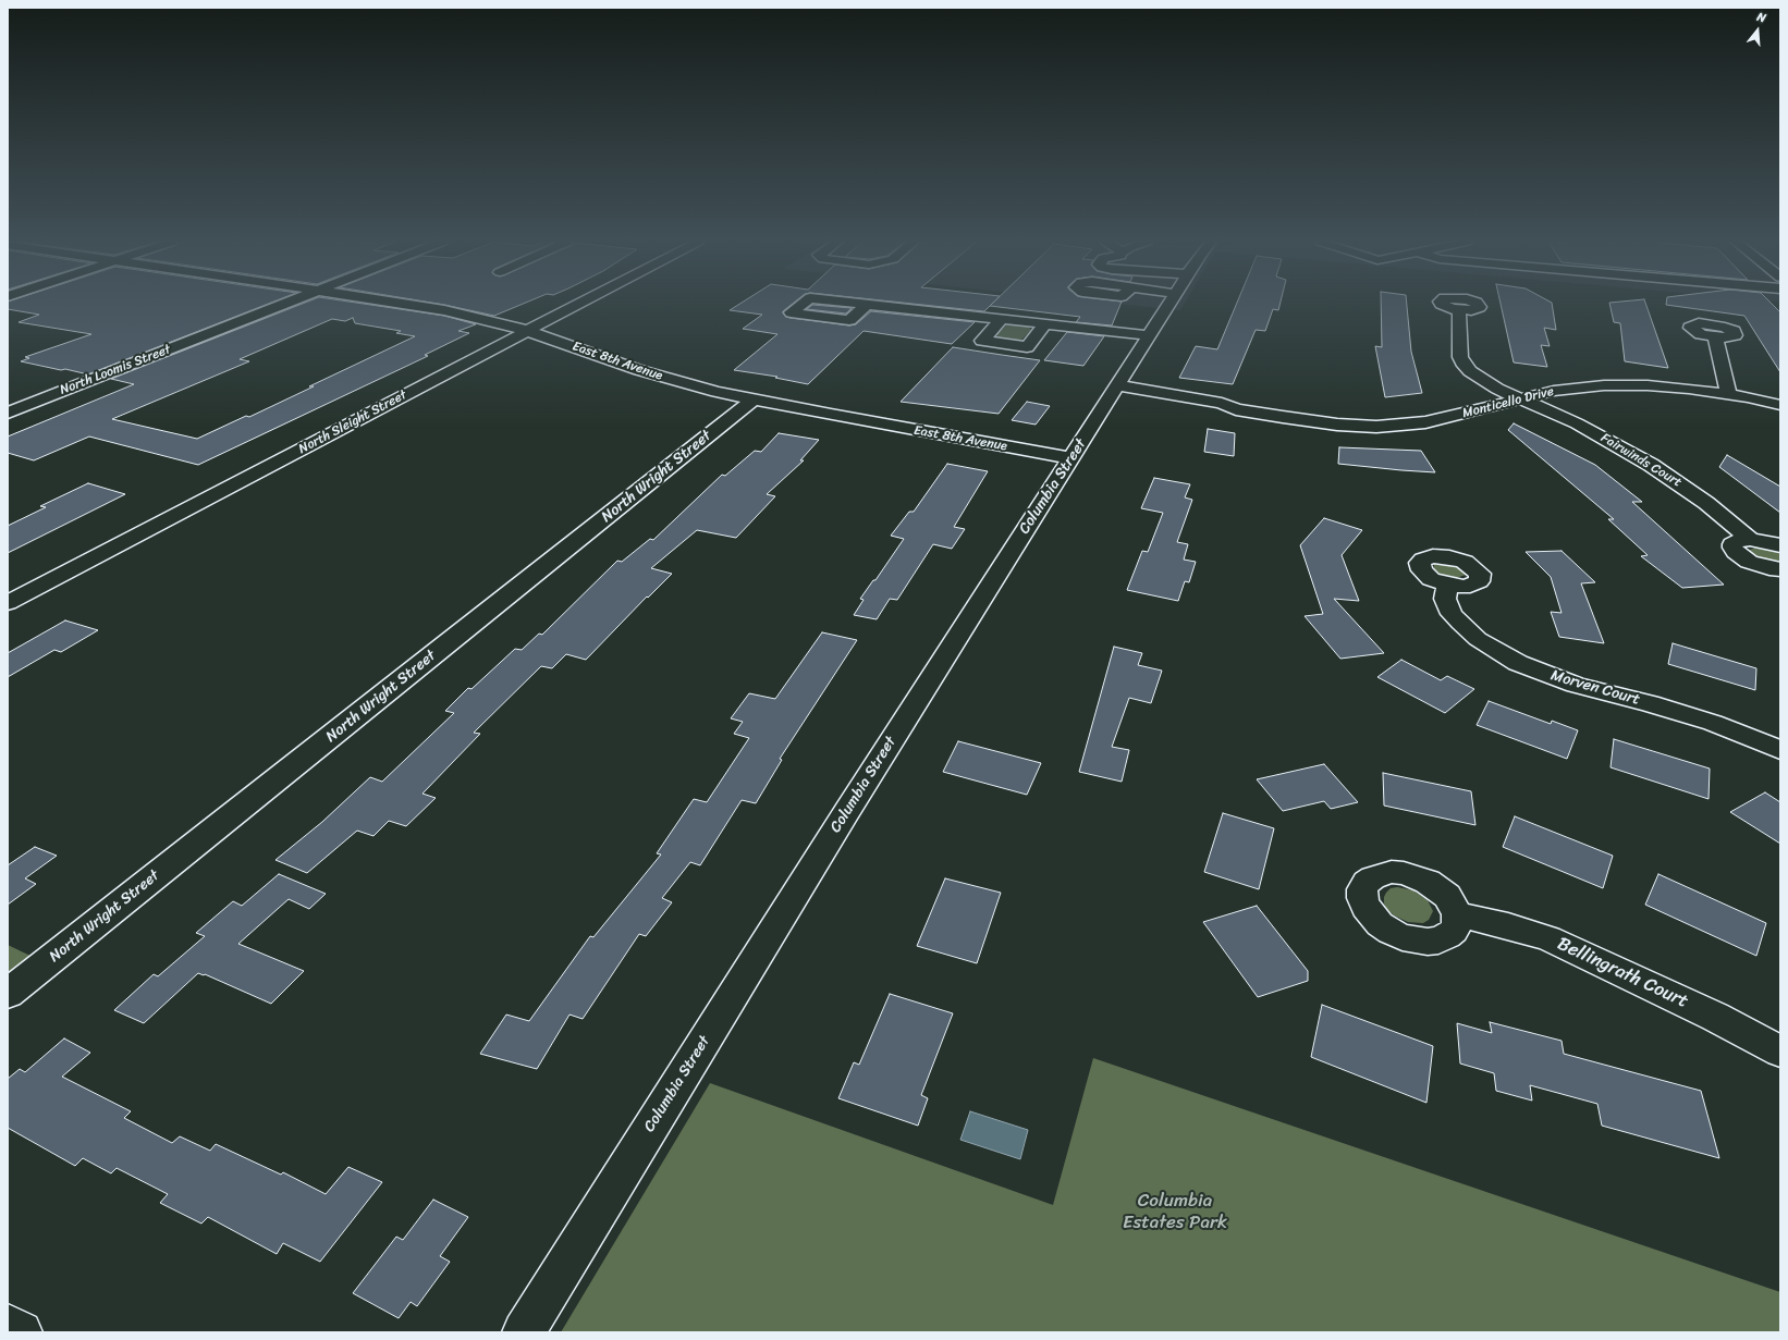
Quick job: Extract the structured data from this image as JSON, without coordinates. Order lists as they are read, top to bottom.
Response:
{
  "streets": {
    "street": [
      "East 8th Avenue",
      "North Loomis Street",
      "Monticello Drive",
      "North Sleight Street",
      "Fairwinds Court",
      "North Wright Street",
      "Columbia Street",
      "Morven Court",
      "Bellingrath Court"
    ]
  },
  "crossings": [
    ["East 8th Avenue", "North Sleight Street"],
    ["East 8th Avenue", "North Wright Street"],
    ["East 8th Avenue", "Columbia Street"],
    ["Monticello Drive", "Fairwinds Court"],
    ["Monticello Drive", "Columbia Street"]
  ],
  "parks": ["Columbia Estates Park"],
  "north": "top"
}
